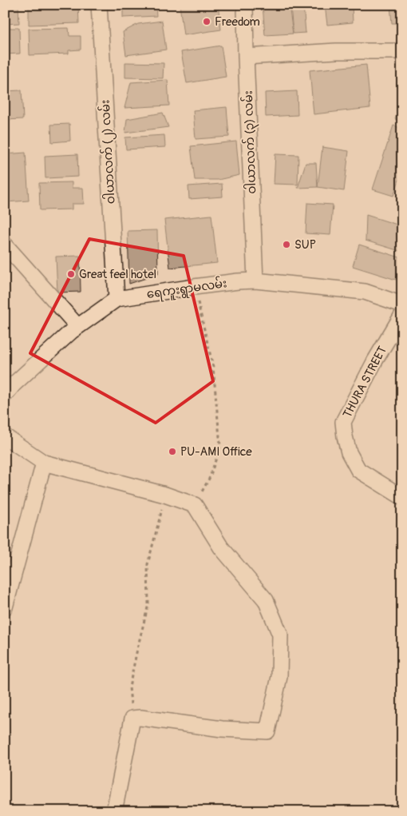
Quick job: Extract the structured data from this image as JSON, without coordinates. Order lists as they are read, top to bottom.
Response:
{
  "streets": {
    "street": [
      "ဝါယာလက် (၃) လမ်း",
      "ဝါယာလက် (၂) လမ်း",
      "ရေကူးရွာမလမ်း",
      "THURA STREET"
    ]
  },
  "crossings": [
    ["ဝါယာလက် (၃) လမ်း", "ရေကူးရွာမလမ်း"],
    ["ဝါယာလက် (၂) လမ်း", "ရေကူးရွာမလမ်း"]
  ],
  "places": [
    "Freedom",
    "SUP",
    "Great feel hotel",
    "PU-AMI Office"
  ]
}
